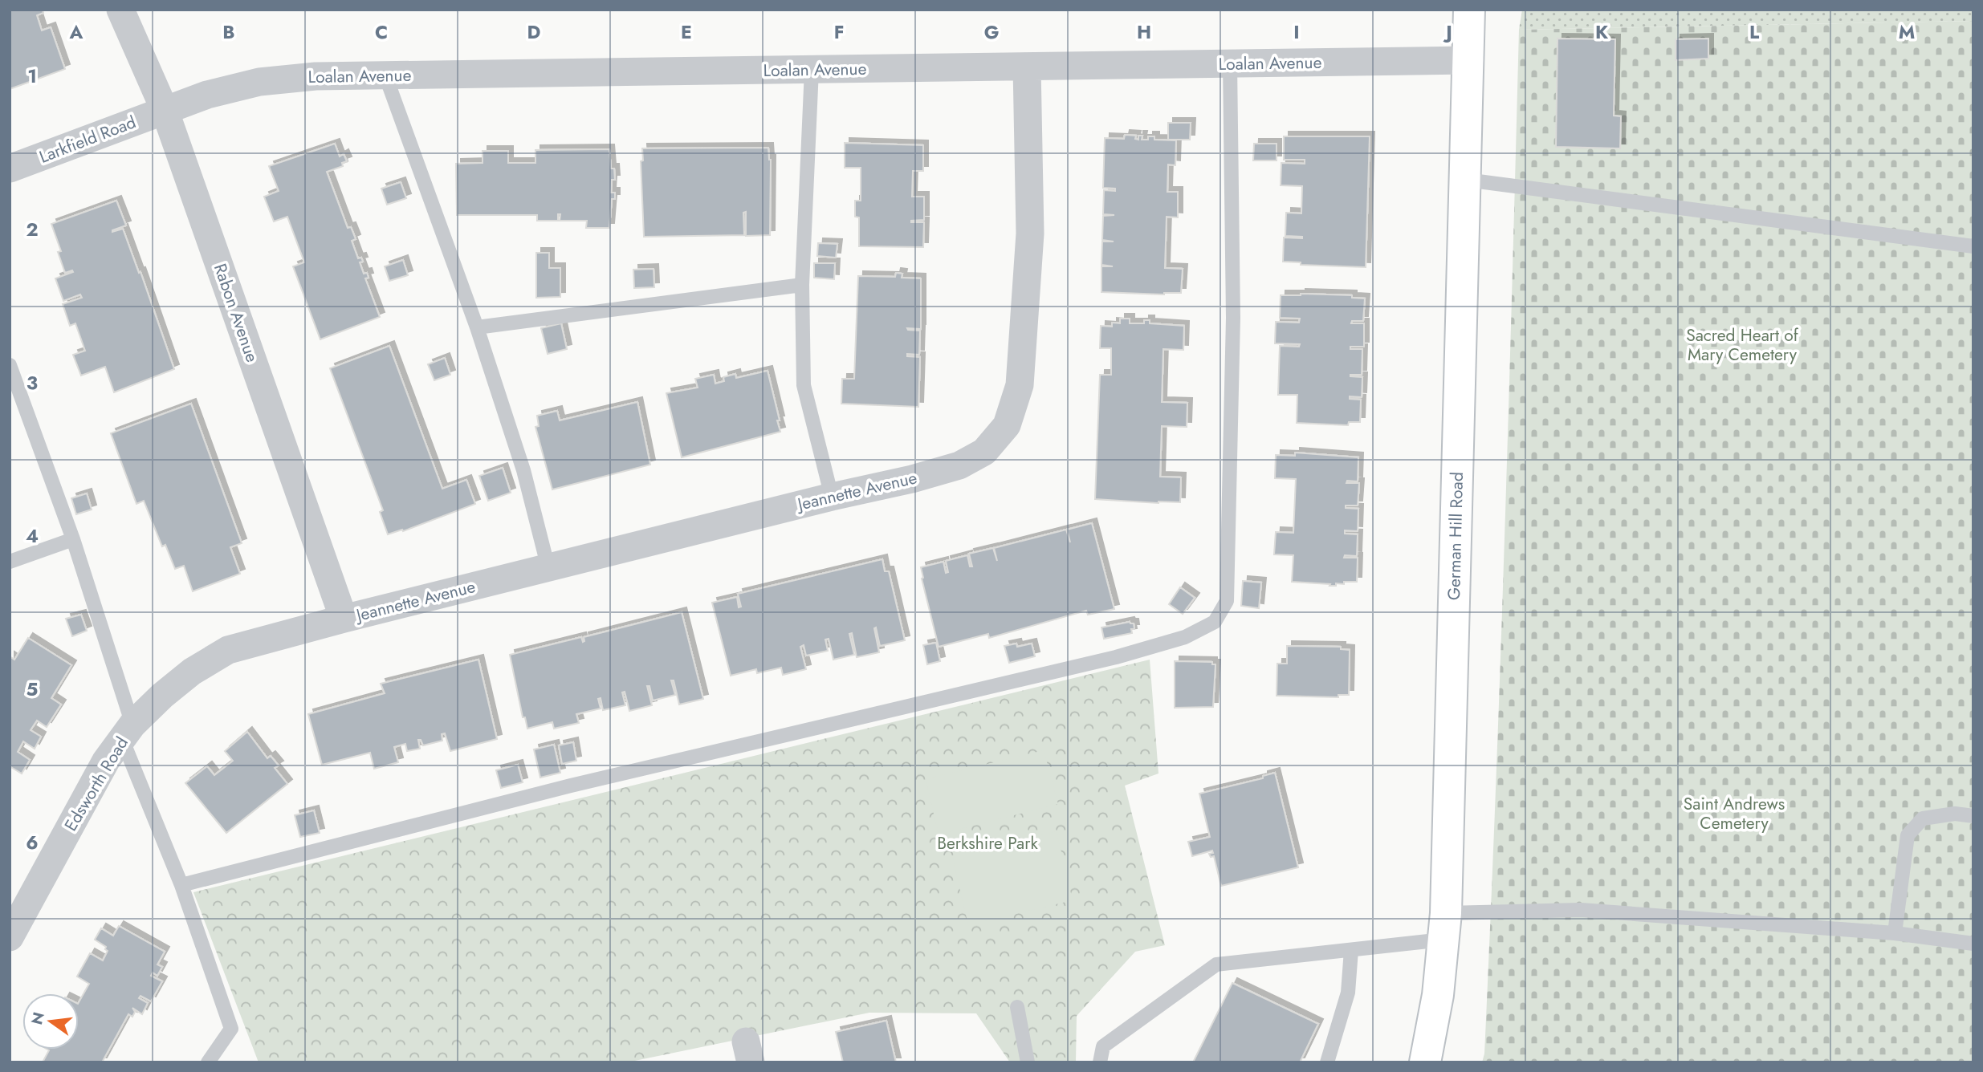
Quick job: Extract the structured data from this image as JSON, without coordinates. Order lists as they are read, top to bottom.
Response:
{
  "streets": {
    "street": [
      "Loalan Avenue",
      "Larkfield Road",
      "Rabon Avenue",
      "Jeannette Avenue",
      "German Hill Road",
      "Edsworth Road"
    ]
  },
  "crossings": [
    ["Loalan Avenue", "Larkfield Road"],
    ["Loalan Avenue", "Rabon Avenue"],
    ["Loalan Avenue", "Jeannette Avenue"],
    ["Loalan Avenue", "German Hill Road"],
    ["Larkfield Road", "Rabon Avenue"],
    ["Rabon Avenue", "Jeannette Avenue"],
    ["Rabon Avenue", "Edsworth Road"],
    ["Jeannette Avenue", "Edsworth Road"]
  ],
  "parks": ["Sacred Heart of Mary Cemetery", "Saint Andrews Cemetery", "Berkshire Park"],
  "north": "left",
  "grid": {
    "columns": [
      "A",
      "B",
      "C",
      "D",
      "E",
      "F",
      "G",
      "H",
      "I",
      "J",
      "K",
      "L",
      "M"
    ],
    "rows": [
      "1",
      "2",
      "3",
      "4",
      "5",
      "6"
    ]
  }
}
